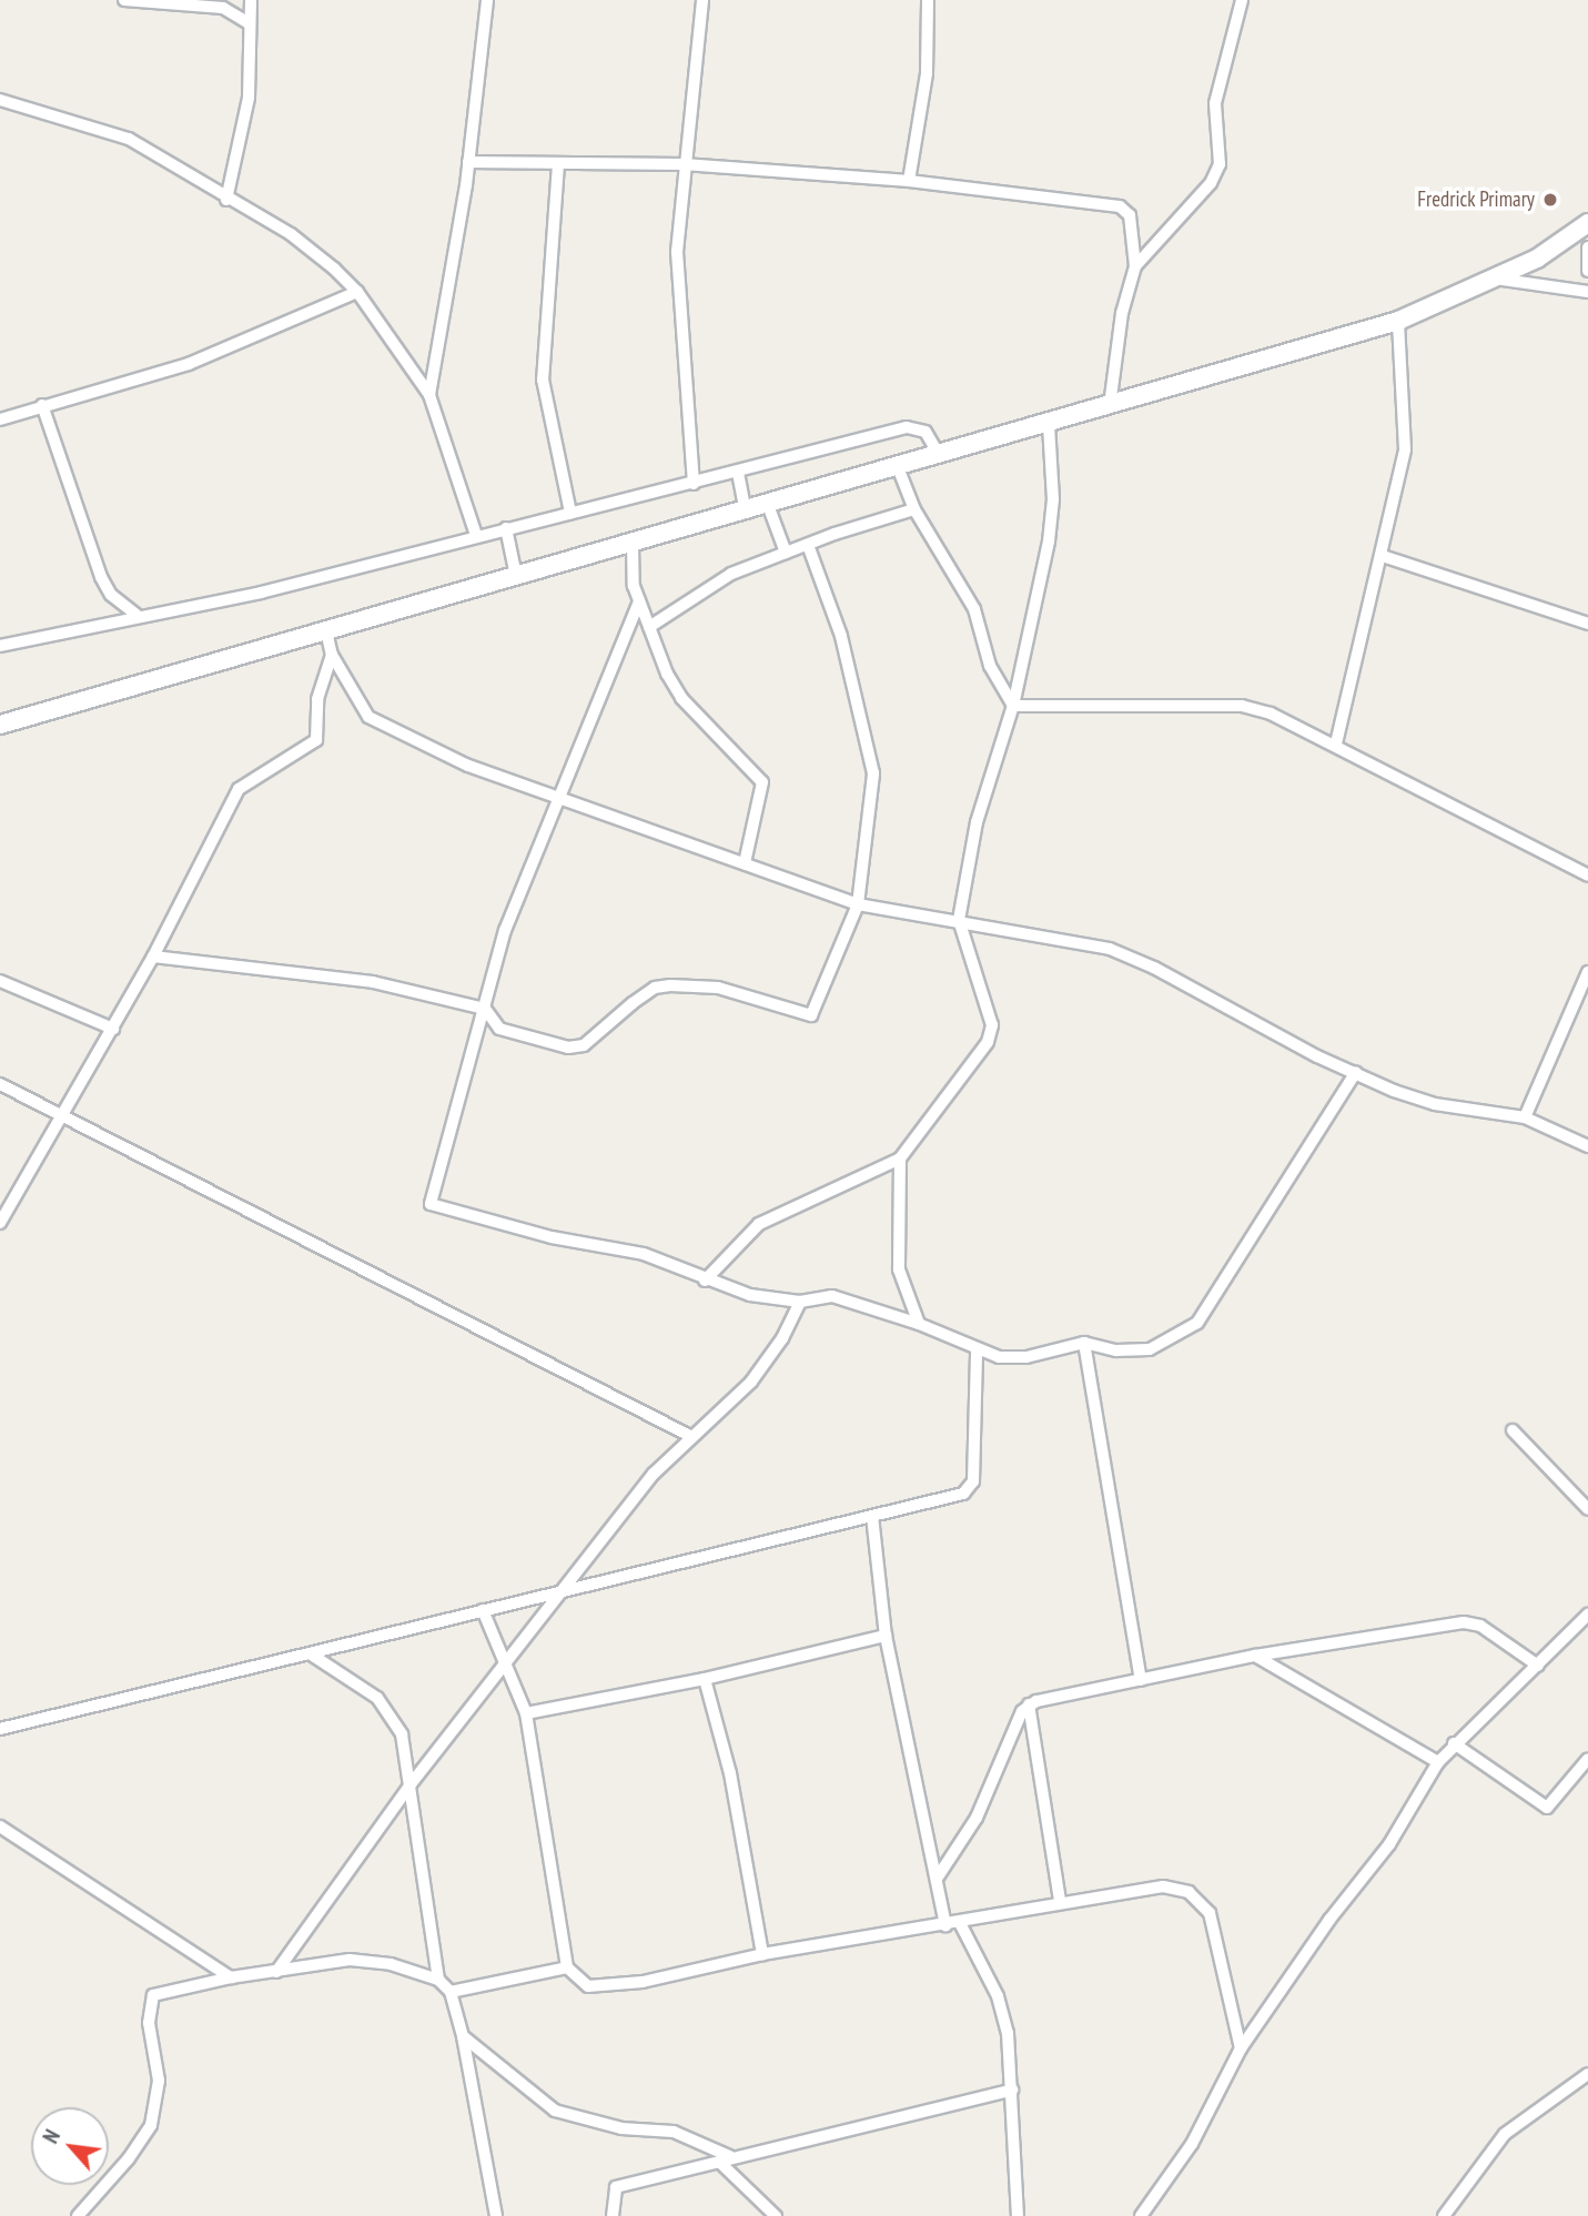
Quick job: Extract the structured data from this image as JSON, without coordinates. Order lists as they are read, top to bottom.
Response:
{
  "places": ["Fredrick Primary"],
  "north": "top left"
}
